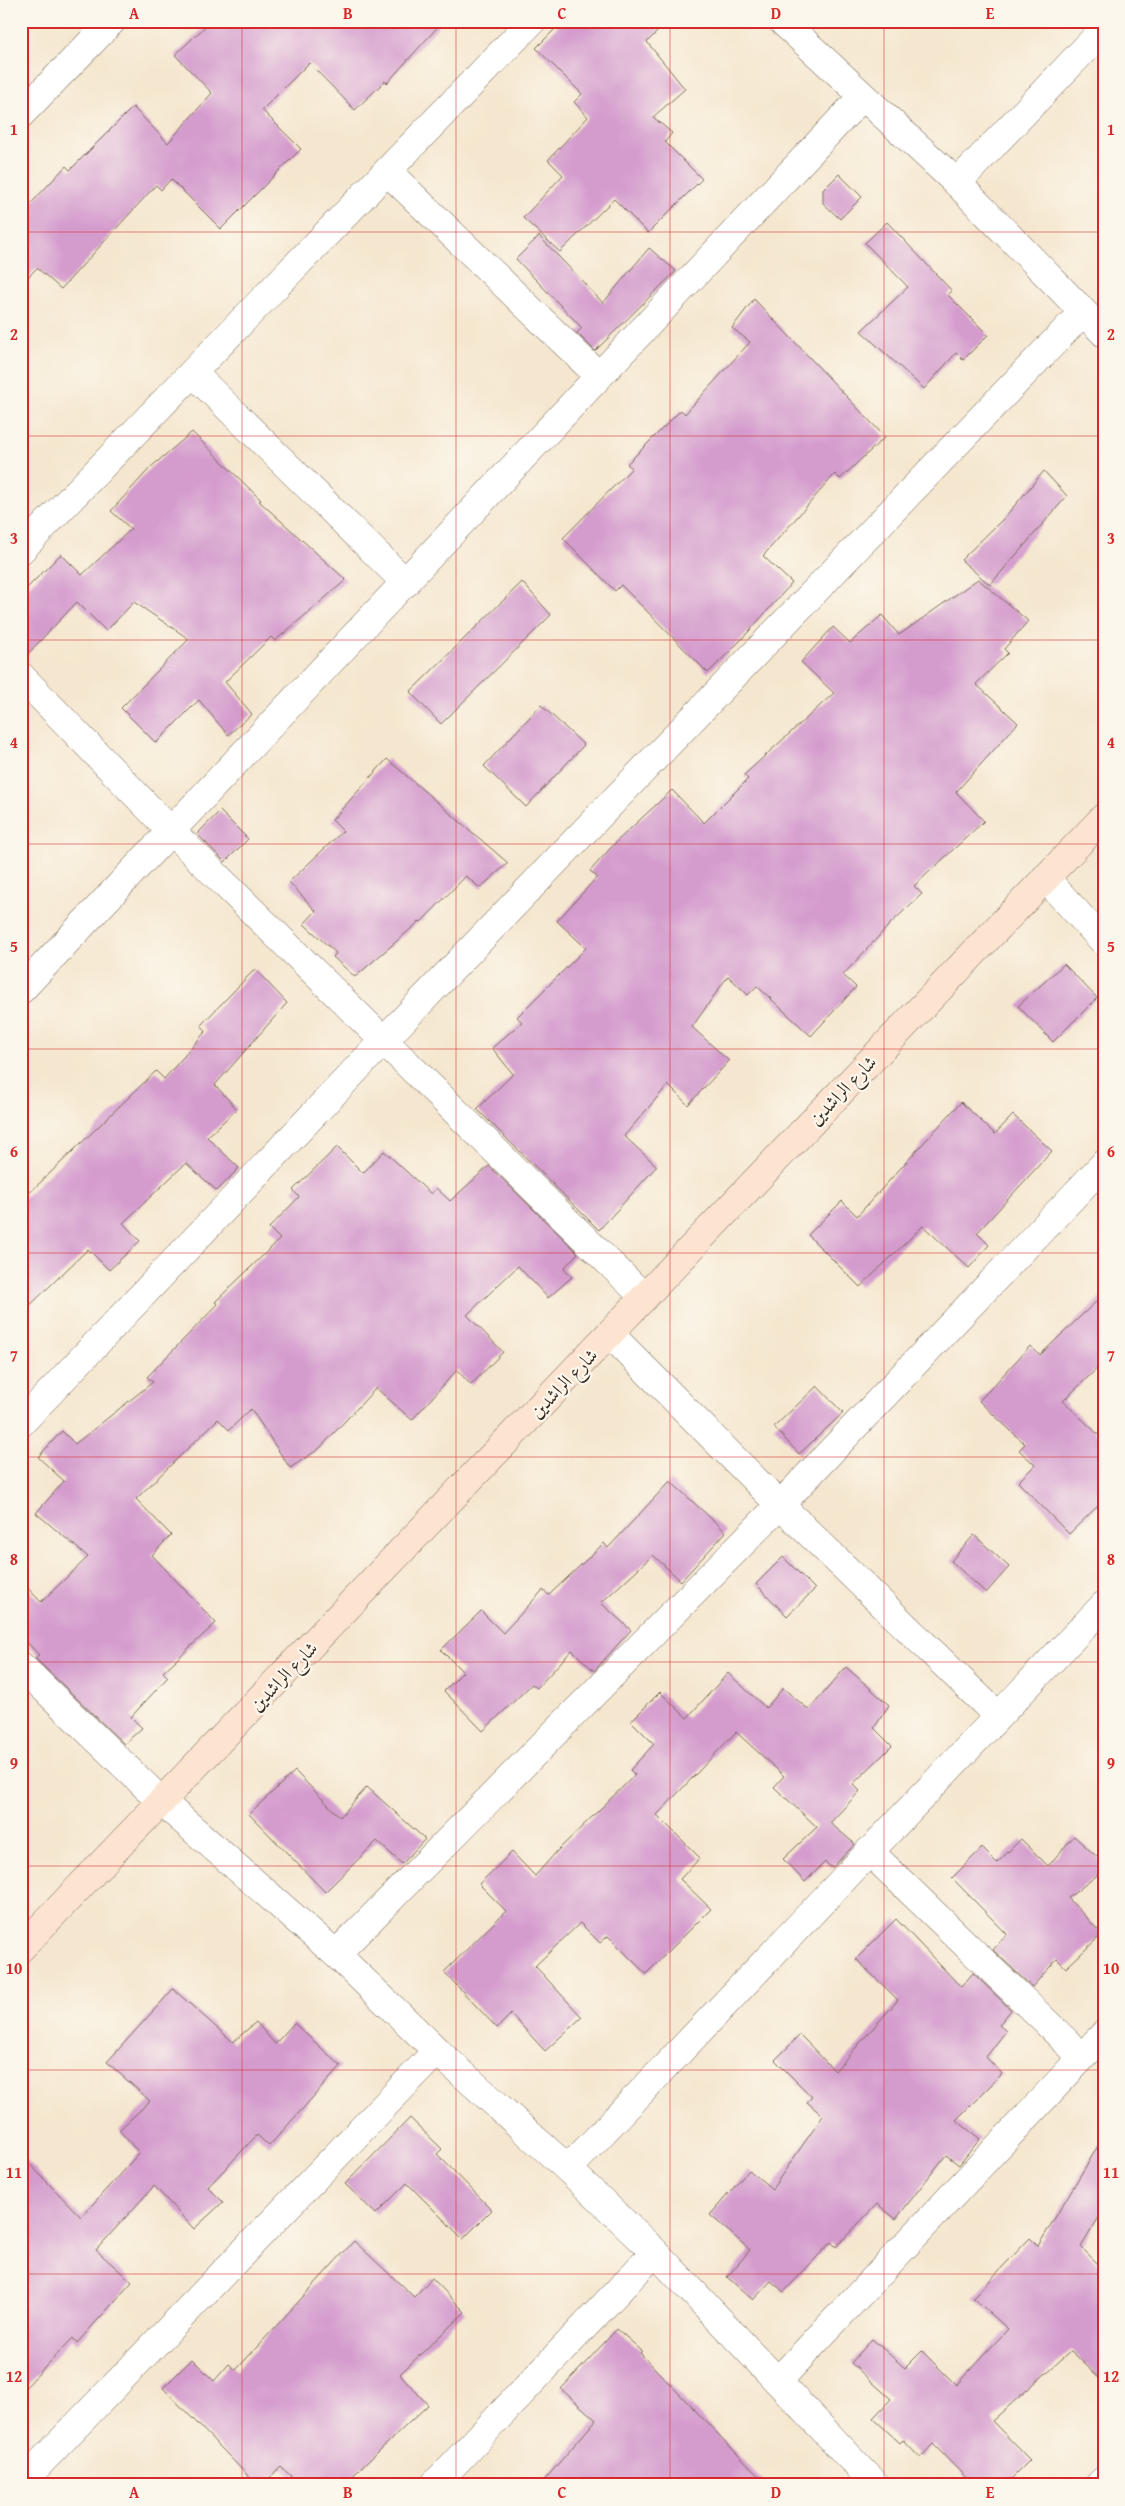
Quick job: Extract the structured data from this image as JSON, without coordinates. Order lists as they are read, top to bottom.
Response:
{
  "streets": {
    "street": ["شارع الراشدين"]
  },
  "grid": {
    "columns": [
      "A",
      "B",
      "C",
      "D",
      "E"
    ],
    "rows": [
      "1",
      "2",
      "3",
      "4",
      "5",
      "6",
      "7",
      "8",
      "9",
      "10",
      "11",
      "12"
    ]
  }
}
